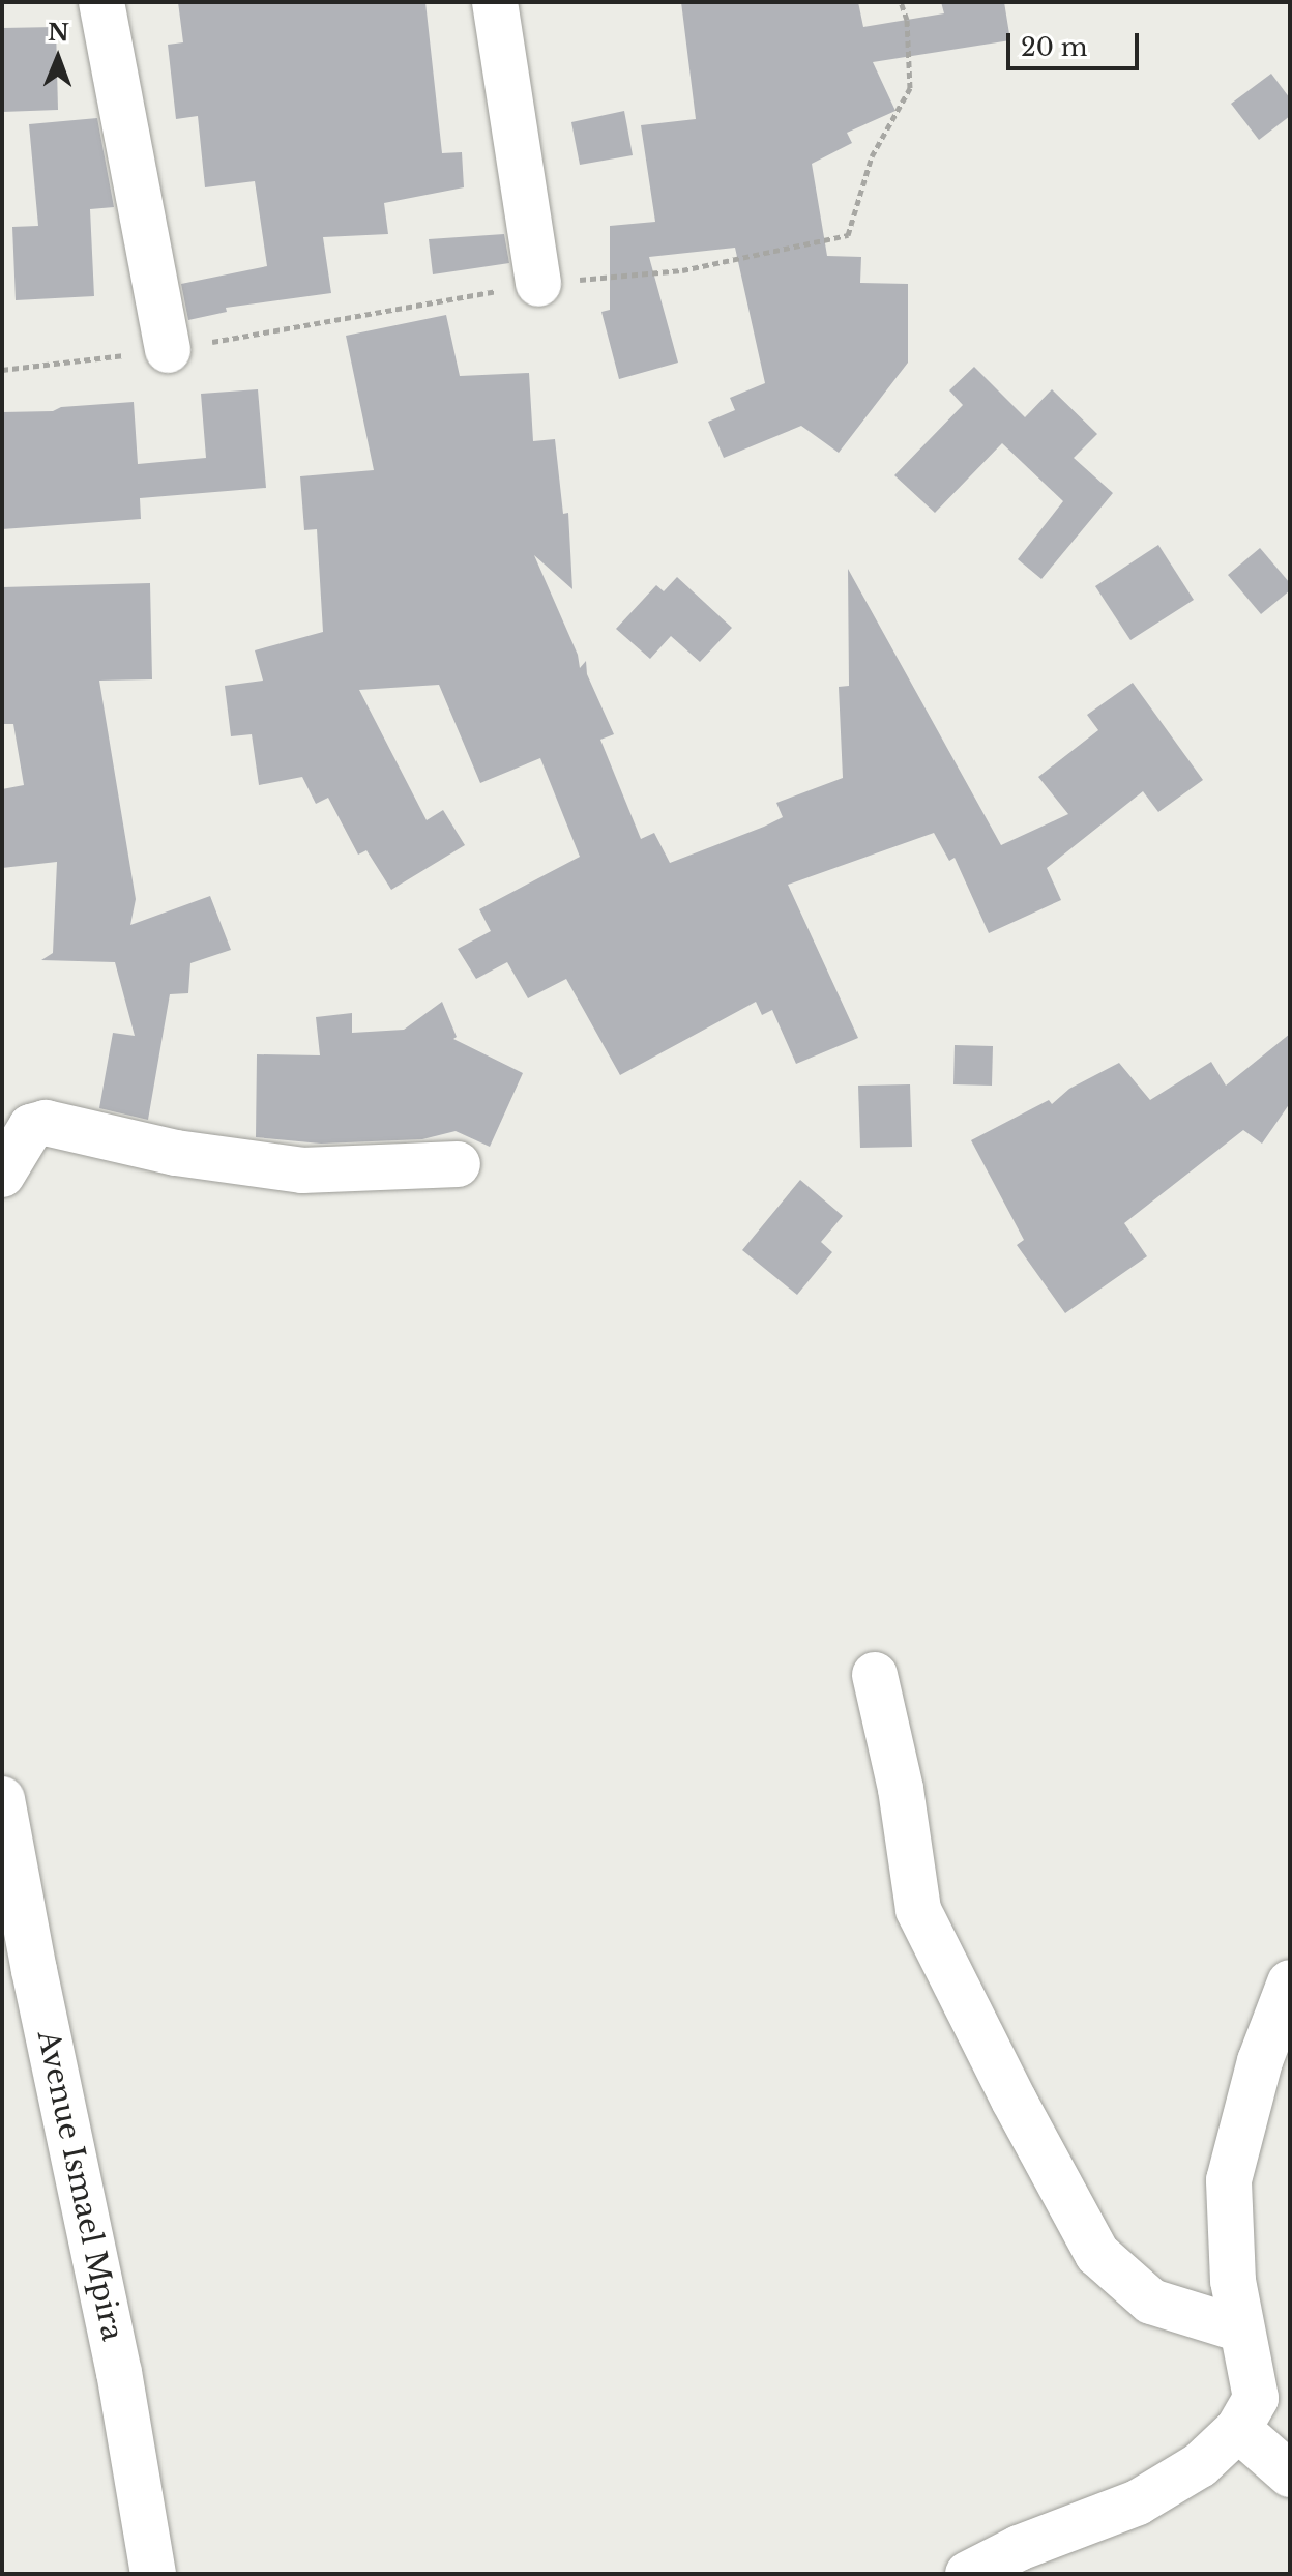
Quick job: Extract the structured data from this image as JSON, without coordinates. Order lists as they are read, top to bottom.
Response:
{
  "streets": {
    "street": ["Avenue Ismael Mpira"]
  },
  "scale_bar": "20 m",
  "north": "top"
}
